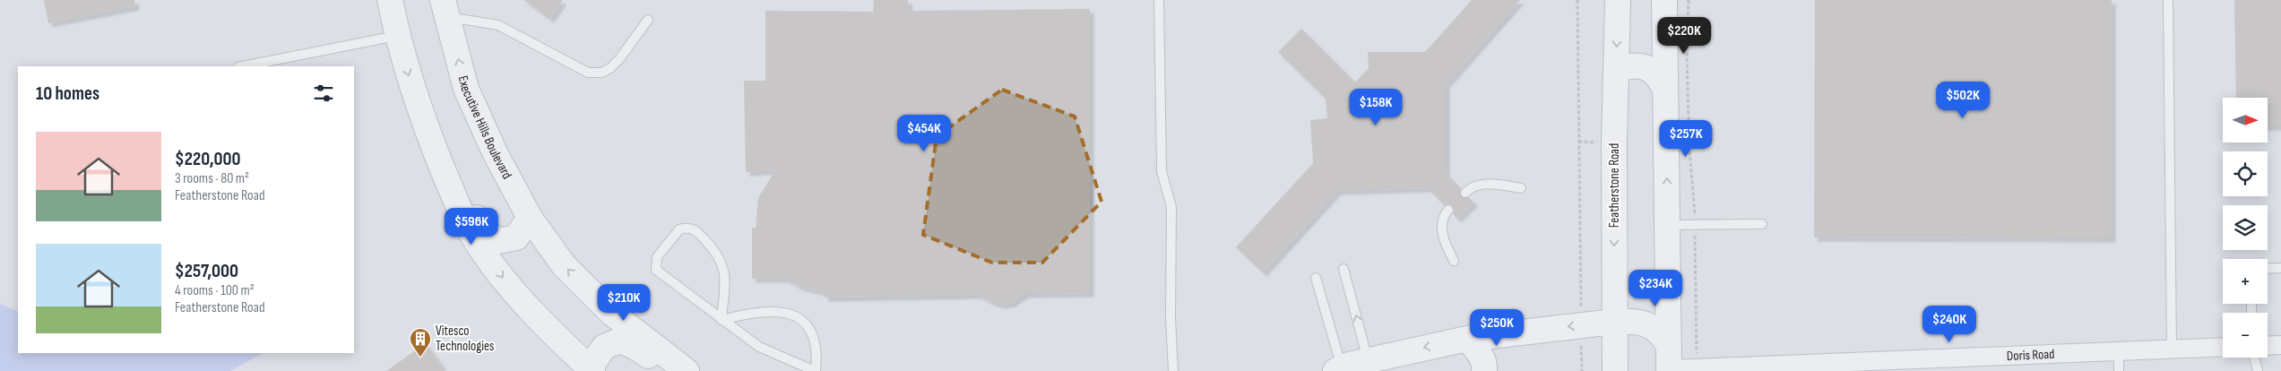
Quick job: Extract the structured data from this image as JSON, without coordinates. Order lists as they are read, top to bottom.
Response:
{
  "streets": {
    "street": ["Executive Hills Boulevard", "Featherstone Road", "Doris Road"]
  },
  "places": {
    "building": ["Vitesco Technologies"]
  },
  "north": "right",
  "page": {
    "price": [
      "$220K",
      "$502K",
      "$158K",
      "$454K",
      "$257K",
      "$596K",
      "$234K",
      "$210K",
      "$240K",
      "$250K"
    ],
    "heading": "10 homes",
    "map_buttons": ["+", "−"],
    "list": [
      {
        "name": "$220,000",
        "note": "3 rooms · 80 m² · Featherstone Road"
      },
      {
        "name": "$257,000",
        "note": "4 rooms · 100 m² · Featherstone Road"
      }
    ]
  }
}
